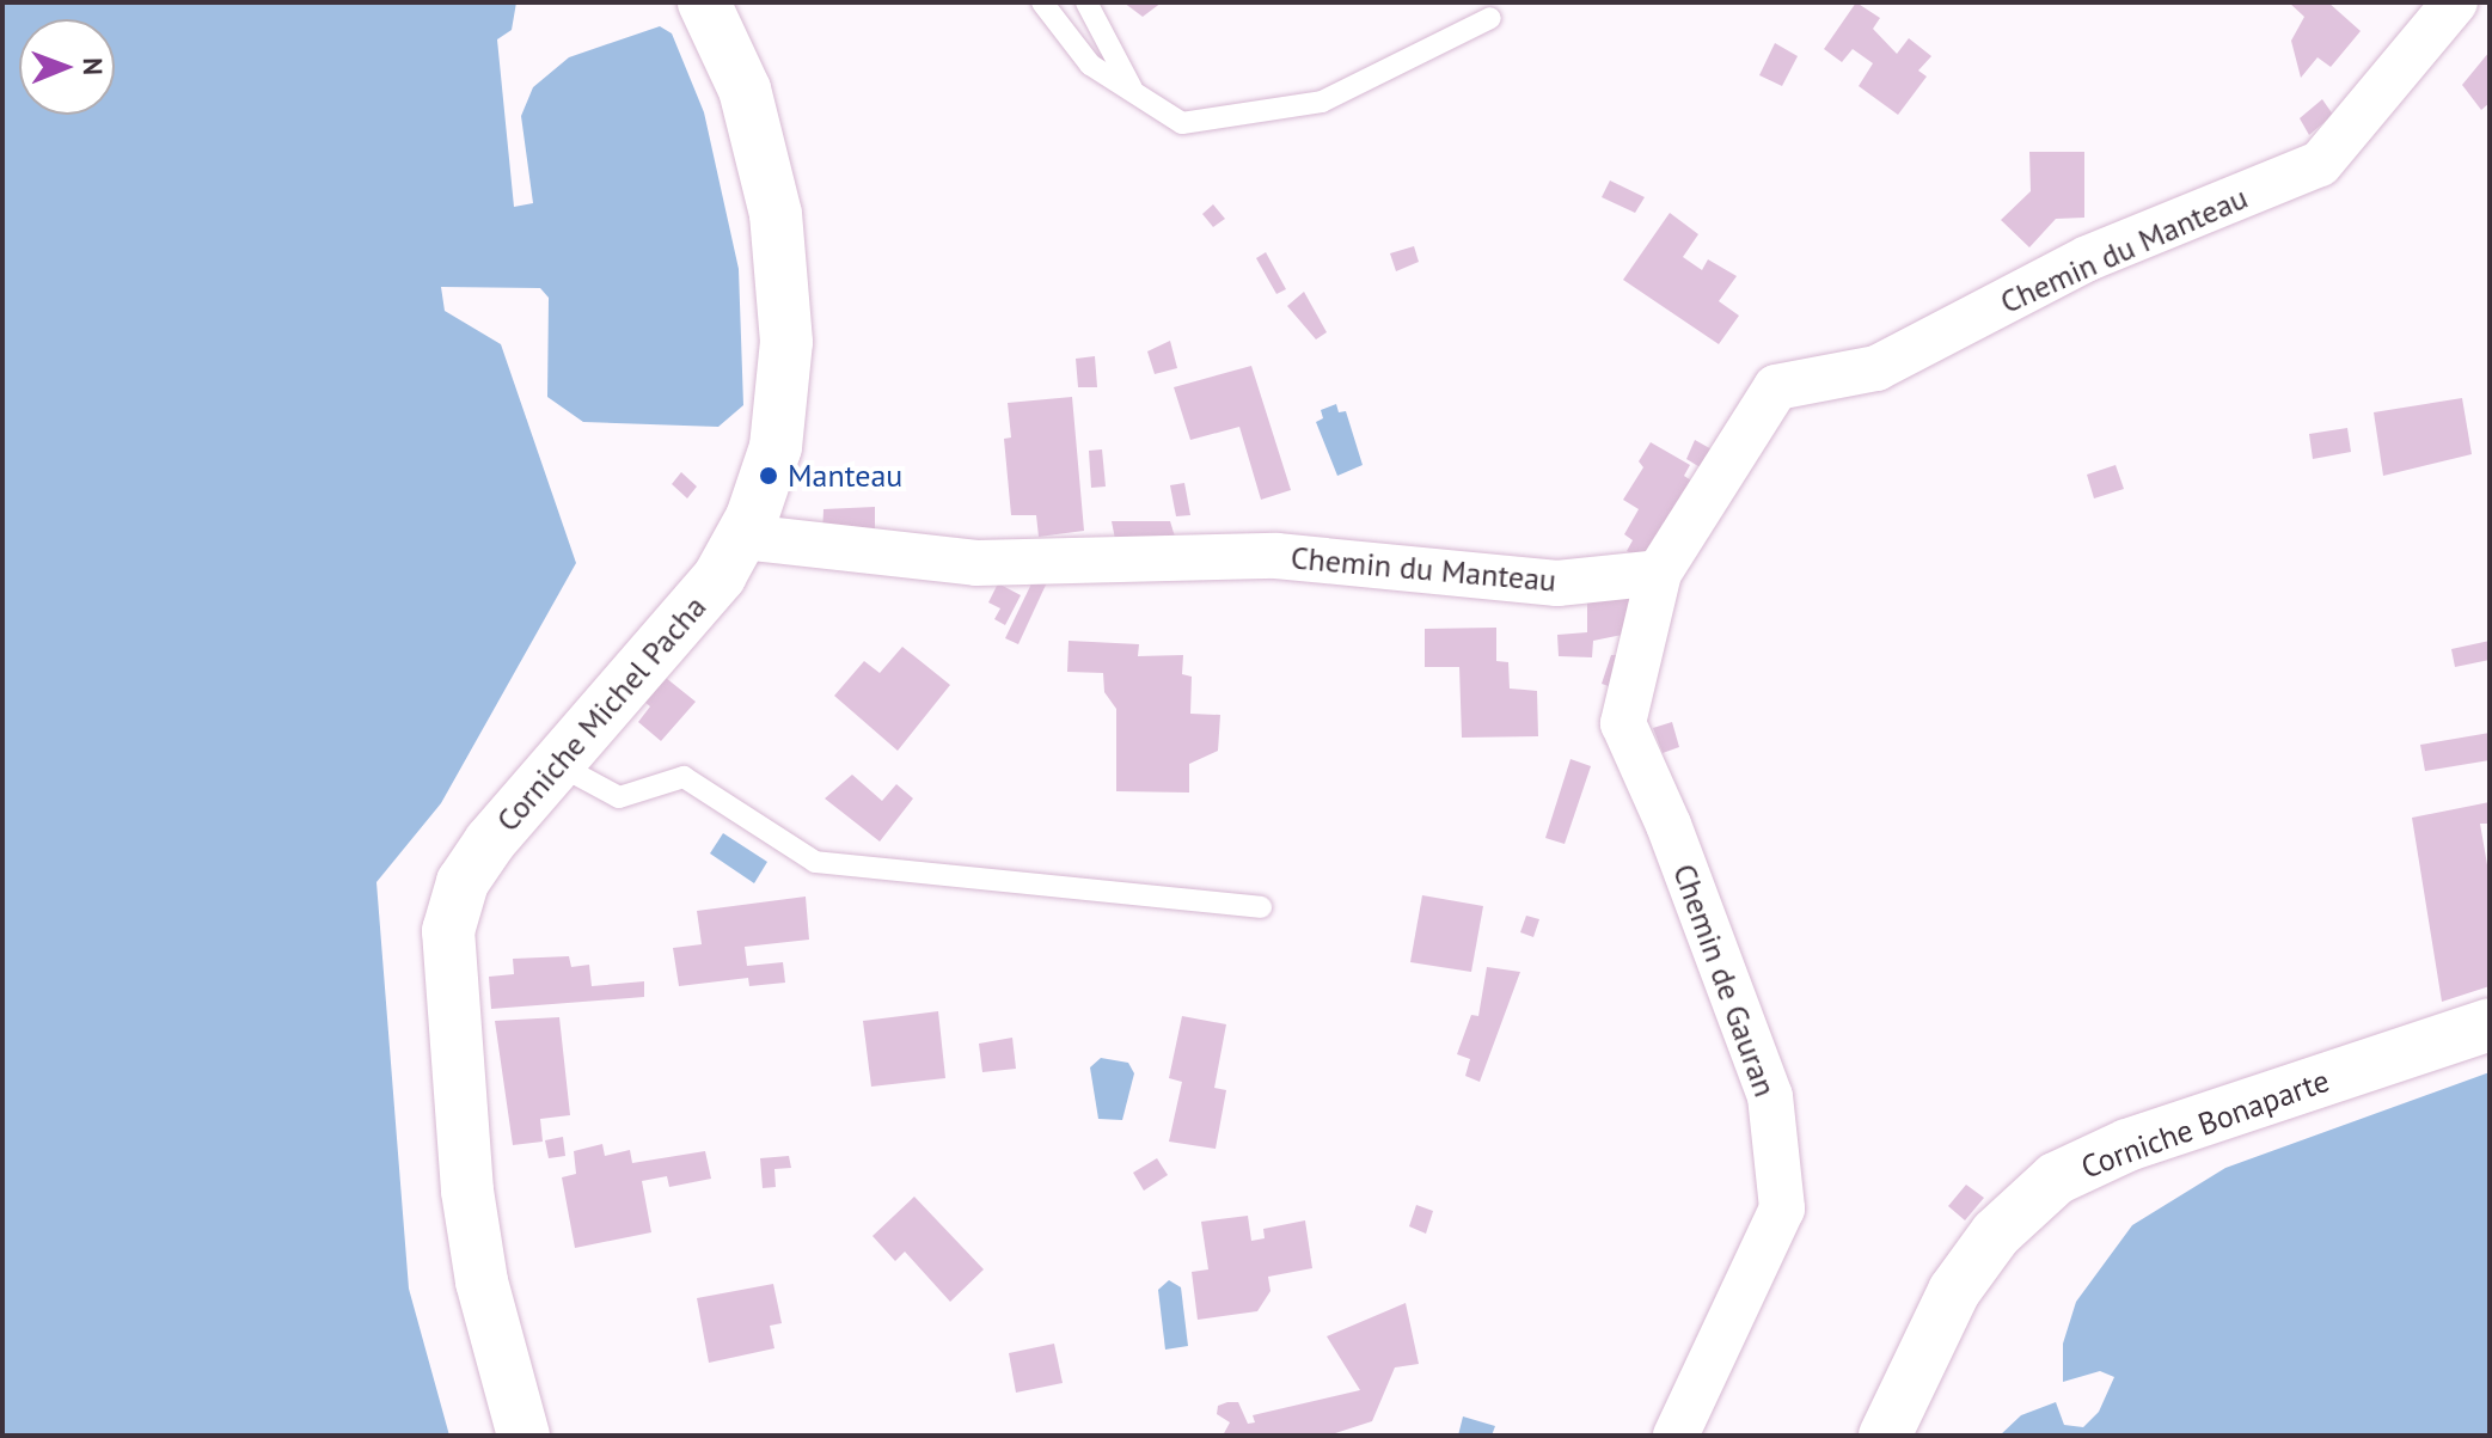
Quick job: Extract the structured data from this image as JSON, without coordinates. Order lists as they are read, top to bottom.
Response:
{
  "streets": {
    "main road": ["Corniche Michel Pacha", "Corniche Bonaparte"],
    "street": ["Chemin du Manteau", "Chemin de Gauran"]
  },
  "crossings": [
    ["Chemin du Manteau", "Corniche Michel Pacha"],
    ["Chemin du Manteau", "Chemin de Gauran"]
  ],
  "places": ["Manteau"],
  "north": "right"
}
